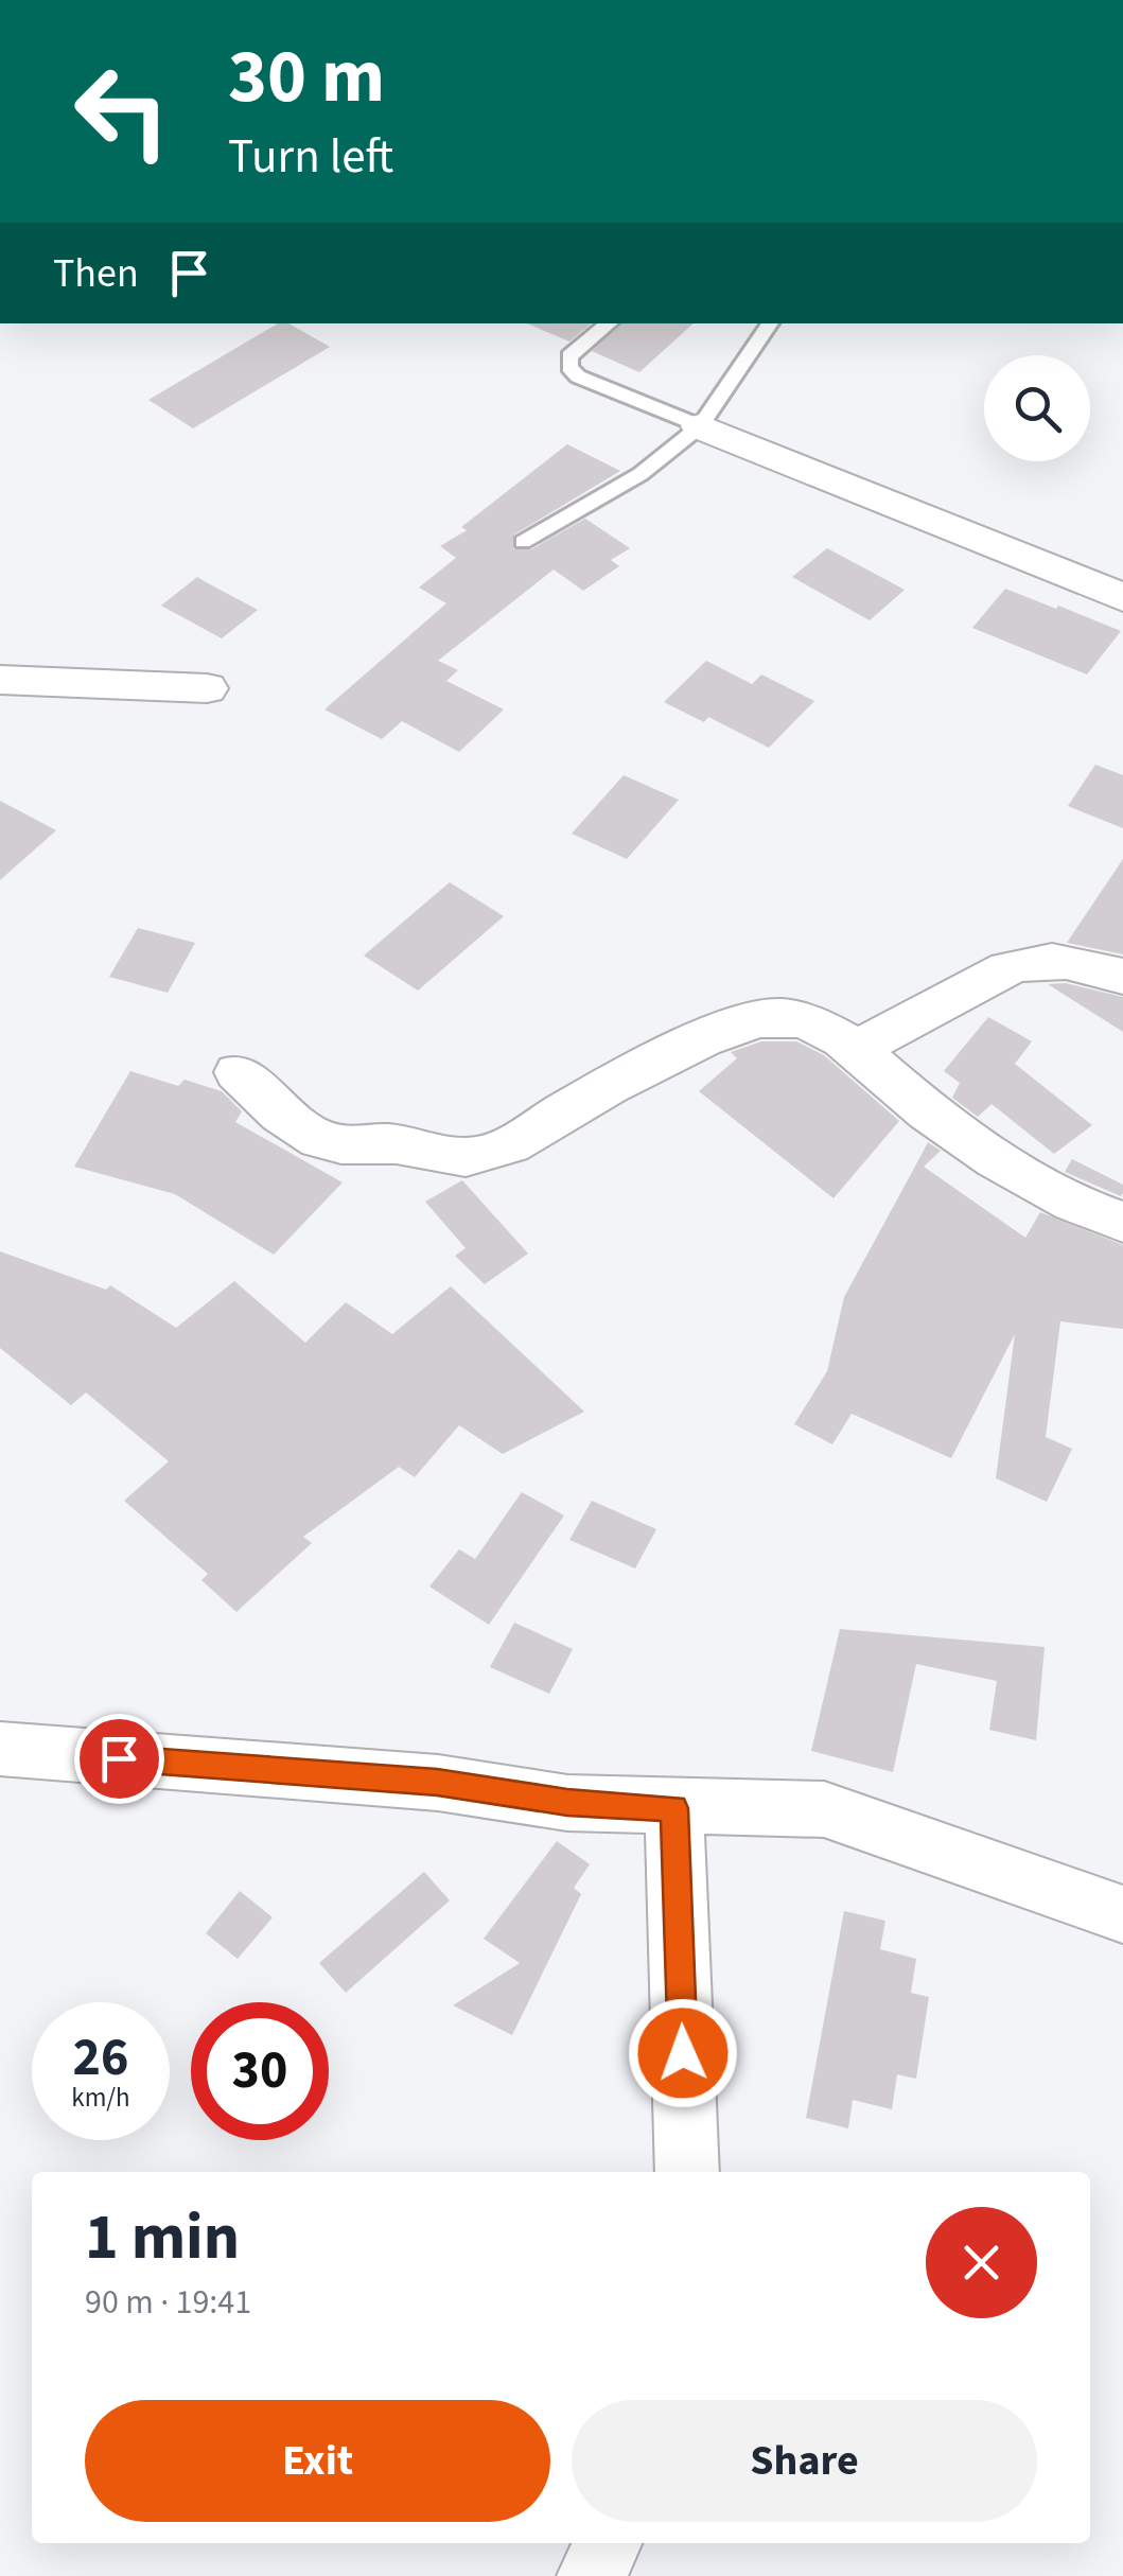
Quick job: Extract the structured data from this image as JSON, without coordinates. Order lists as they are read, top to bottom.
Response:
{
  "page": {
    "turn": ["30 m", "Turn left"],
    "then": "Then",
    "speed": "26 km/h",
    "limit": "30",
    "heading": ["1 min", "90 m · 19:41"],
    "buttons": ["Exit", "Share"]
  }
}
